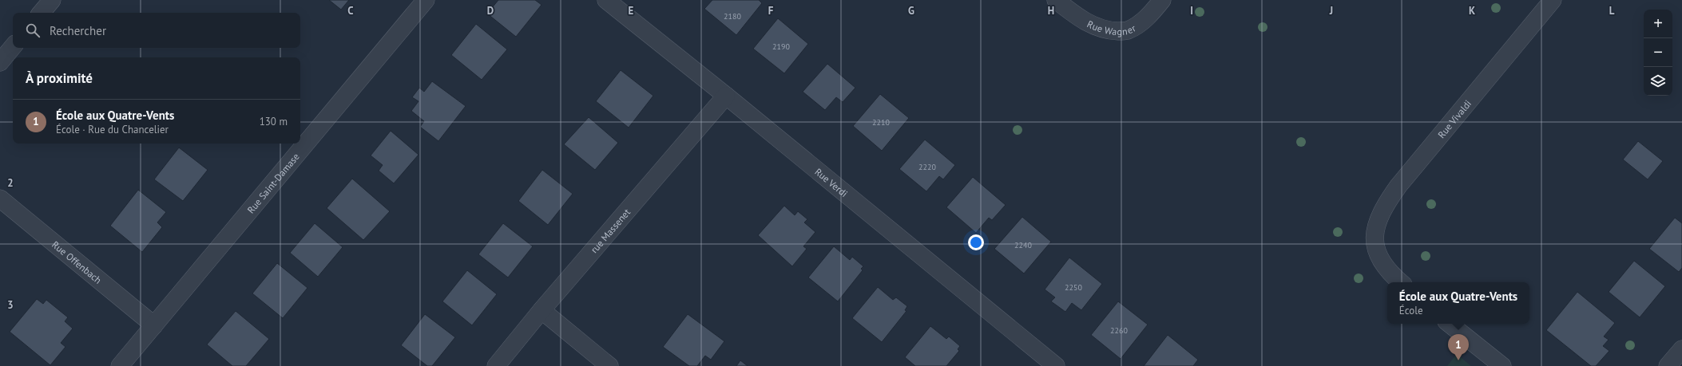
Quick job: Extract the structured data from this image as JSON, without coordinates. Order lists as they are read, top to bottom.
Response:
{
  "streets": {
    "street": [
      "Rue Wagner",
      "Rue Vivaldi",
      "Rue Verdi",
      "Rue Saint-Damase",
      "rue Massenet",
      "Rue Offenbach"
    ]
  },
  "crossings": [
    ["Rue Verdi", "rue Massenet"],
    ["Rue Saint-Damase", "Rue Offenbach"]
  ],
  "house_numbers": [
    "2180",
    "2190",
    "2210",
    "2220",
    "2240",
    "2250",
    "2260"
  ],
  "page": {
    "map_buttons": ["+", "−"],
    "search": "Rechercher",
    "heading": "À proximité",
    "list": [
      {
        "mark": "1",
        "name": "École aux Quatre-Vents",
        "note": "École · Rue du Chancelier",
        "value": "130 m"
      }
    ],
    "popup": ["École aux Quatre-Vents", "École"],
    "pins": "1"
  },
  "grid": {
    "columns": [
      "C",
      "D",
      "E",
      "F",
      "G",
      "H",
      "I",
      "J",
      "K",
      "L"
    ],
    "rows": ["2", "3"]
  }
}
